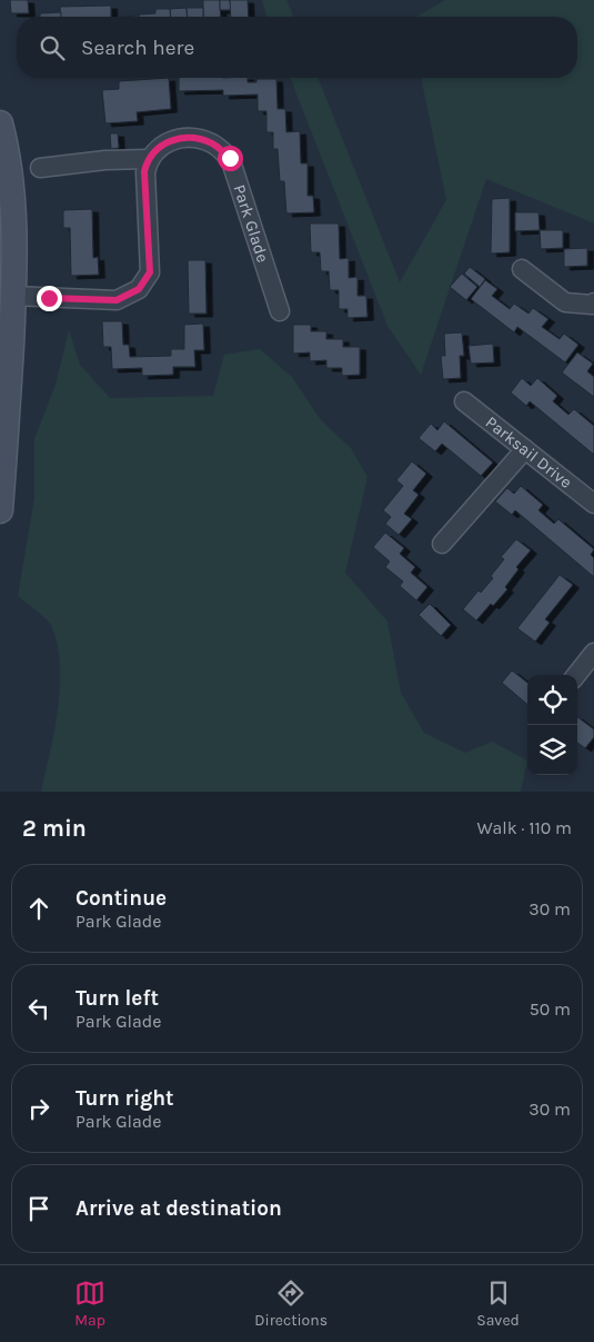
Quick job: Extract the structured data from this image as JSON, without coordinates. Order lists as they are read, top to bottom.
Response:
{
  "streets": {
    "street": ["Park Glade", "Parksail Drive"]
  },
  "page": {
    "search": "Search here",
    "heading": ["2 min", "Walk · 110 m"],
    "list": [
      ["Continue", "Park Glade", "30 m"],
      ["Turn left", "Park Glade", "50 m"],
      ["Turn right", "Park Glade", "30 m"],
      "Arrive at destination"
    ],
    "nav": ["Map", "Directions", "Saved"]
  }
}
